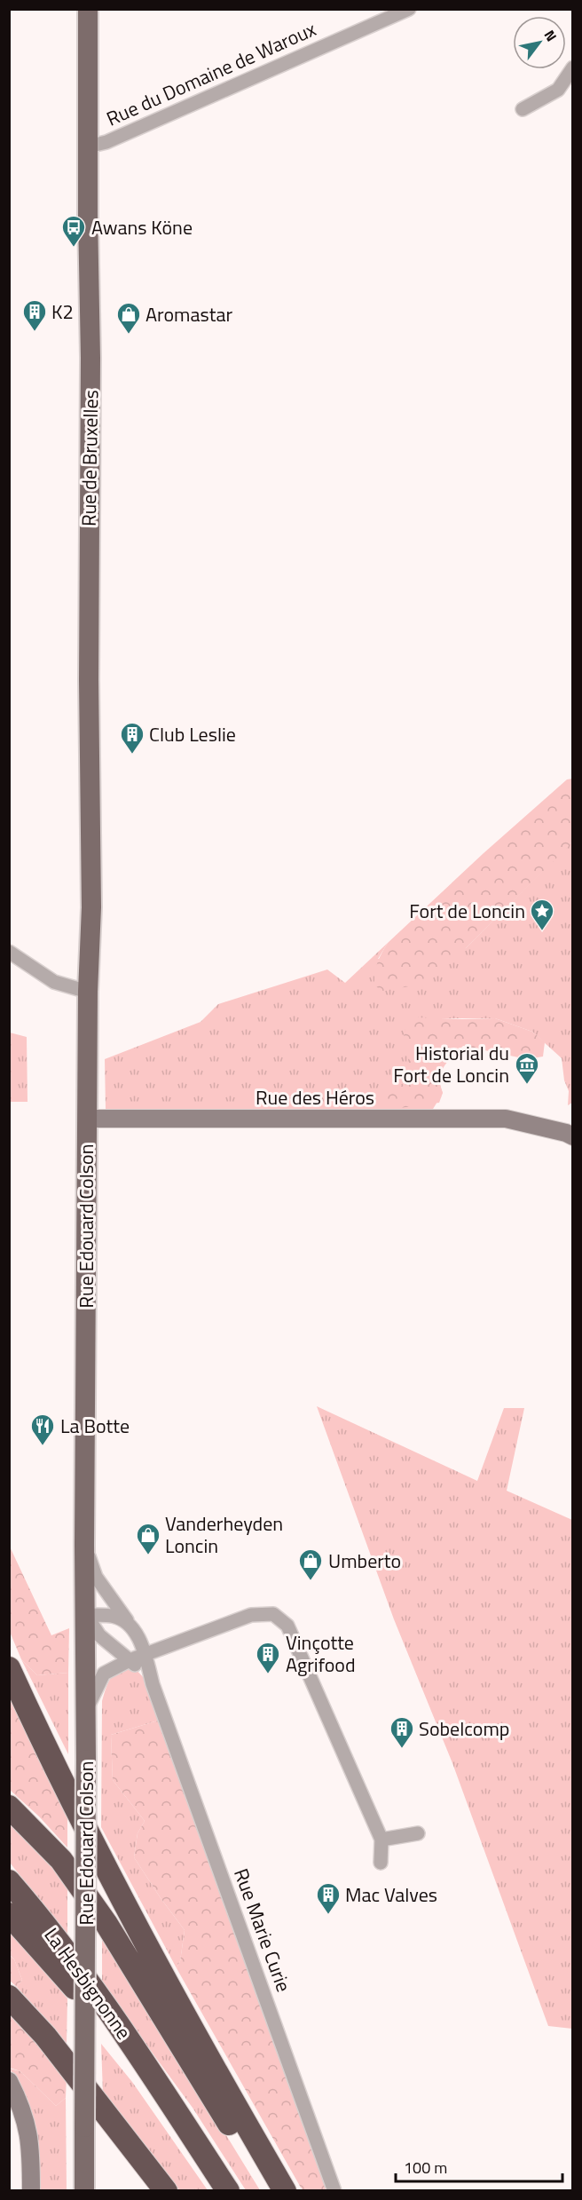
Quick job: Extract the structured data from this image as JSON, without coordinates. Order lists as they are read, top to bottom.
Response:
{
  "streets": {
    "highway": ["La Hesbignonne"],
    "main road": ["Rue de Bruxelles", "Rue Edouard Colson"],
    "street": ["Rue du Domaine de Waroux", "Rue des Héros", "Rue Marie Curie"]
  },
  "crossings": [
    ["Rue du Domaine de Waroux", "Rue de Bruxelles"],
    ["Rue de Bruxelles", "Rue Edouard Colson"],
    ["Rue des Héros", "Rue Edouard Colson"],
    ["Rue Edouard Colson", "Rue Marie Curie"]
  ],
  "places": {
    "bus stop": ["Awans Köne"],
    "building": [
      "K2",
      "Club Leslie",
      "Vinçotte Agrifood",
      "Sobelcomp",
      "Mac Valves"
    ],
    "shop": ["Aromastar", "Vanderheyden Loncin", "Umberto"],
    "place": ["Fort de Loncin"],
    "museum": ["Historial du Fort de Loncin"],
    "restaurant": ["La Botte"]
  },
  "scale_bar": "100 m",
  "north": "top right"
}
